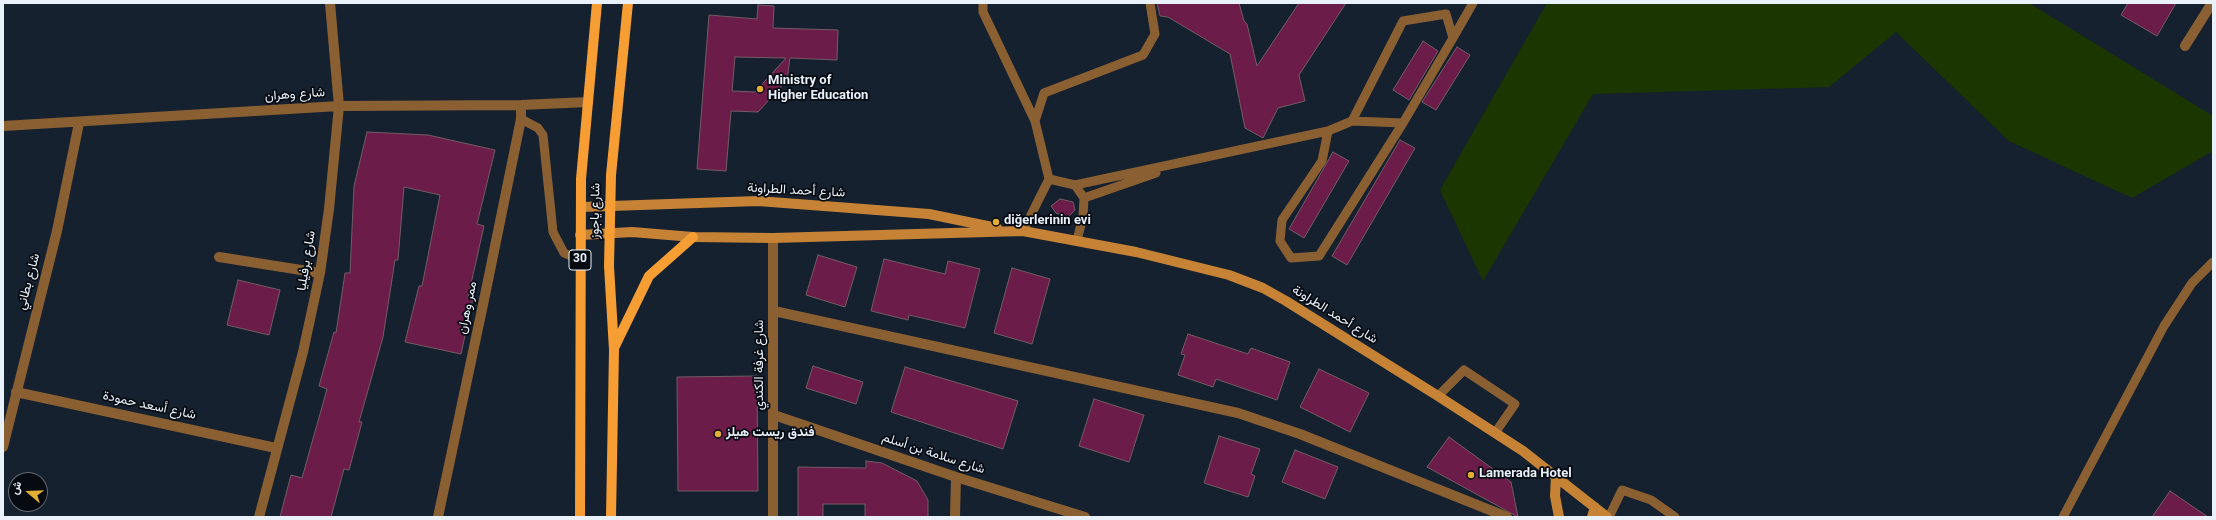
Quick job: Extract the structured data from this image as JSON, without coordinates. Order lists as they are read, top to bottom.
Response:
{
  "streets": {
    "main road": ["شارع ياجوز", "30"],
    "street": [
      "شارع وهران",
      "شارع أحمد الطراونة",
      "شارع برفيليا",
      "شارع بطاني",
      "ممر وهران",
      "شارع غرفة الكندي",
      "شارع أسعد حمودة",
      "شارع سلامة بن أسلم"
    ]
  },
  "crossings": [
    ["شارع وهران", "شارع ياجوز"],
    ["شارع وهران", "شارع برفيليا"],
    ["شارع وهران", "شارع بطاني"],
    ["شارع وهران", "ممر وهران"],
    ["شارع أحمد الطراونة", "شارع ياجوز"],
    ["شارع أحمد الطراونة", "شارع غرفة الكندي"],
    ["شارع برفيليا", "شارع أسعد حمودة"],
    ["شارع بطاني", "شارع أسعد حمودة"],
    ["شارع غرفة الكندي", "شارع سلامة بن أسلم"]
  ],
  "places": [
    "Ministry of Higher Education",
    "diğerlerinin evi",
    "فندق ريست هيلز",
    "Lamerada Hotel"
  ],
  "north": "left"
}
